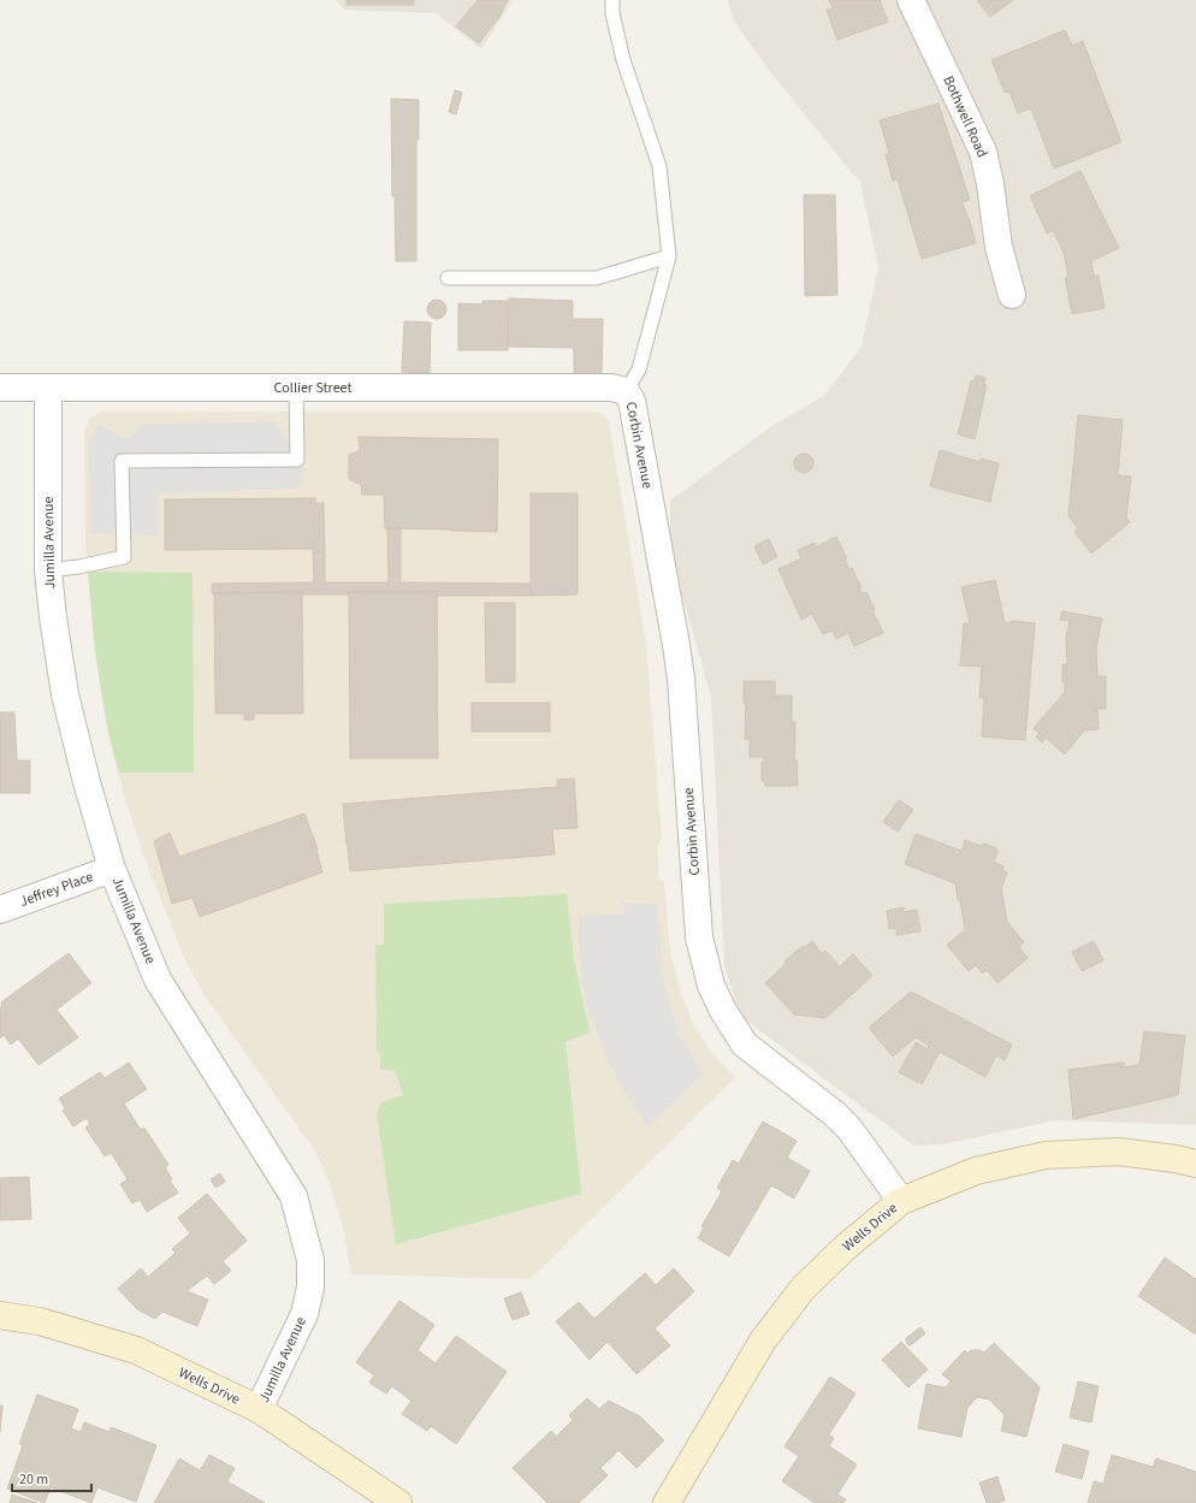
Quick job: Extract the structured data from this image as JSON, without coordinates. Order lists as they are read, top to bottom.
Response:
{
  "streets": {
    "main road": ["Wells Drive"],
    "street": [
      "Bothwell Road",
      "Collier Street",
      "Corbin Avenue",
      "Jumilla Avenue",
      "Jeffrey Place"
    ]
  },
  "crossings": [
    ["Collier Street", "Corbin Avenue"],
    ["Collier Street", "Jumilla Avenue"],
    ["Corbin Avenue", "Wells Drive"],
    ["Jumilla Avenue", "Jeffrey Place"],
    ["Jumilla Avenue", "Wells Drive"]
  ],
  "scale_bar": "20 m"
}
